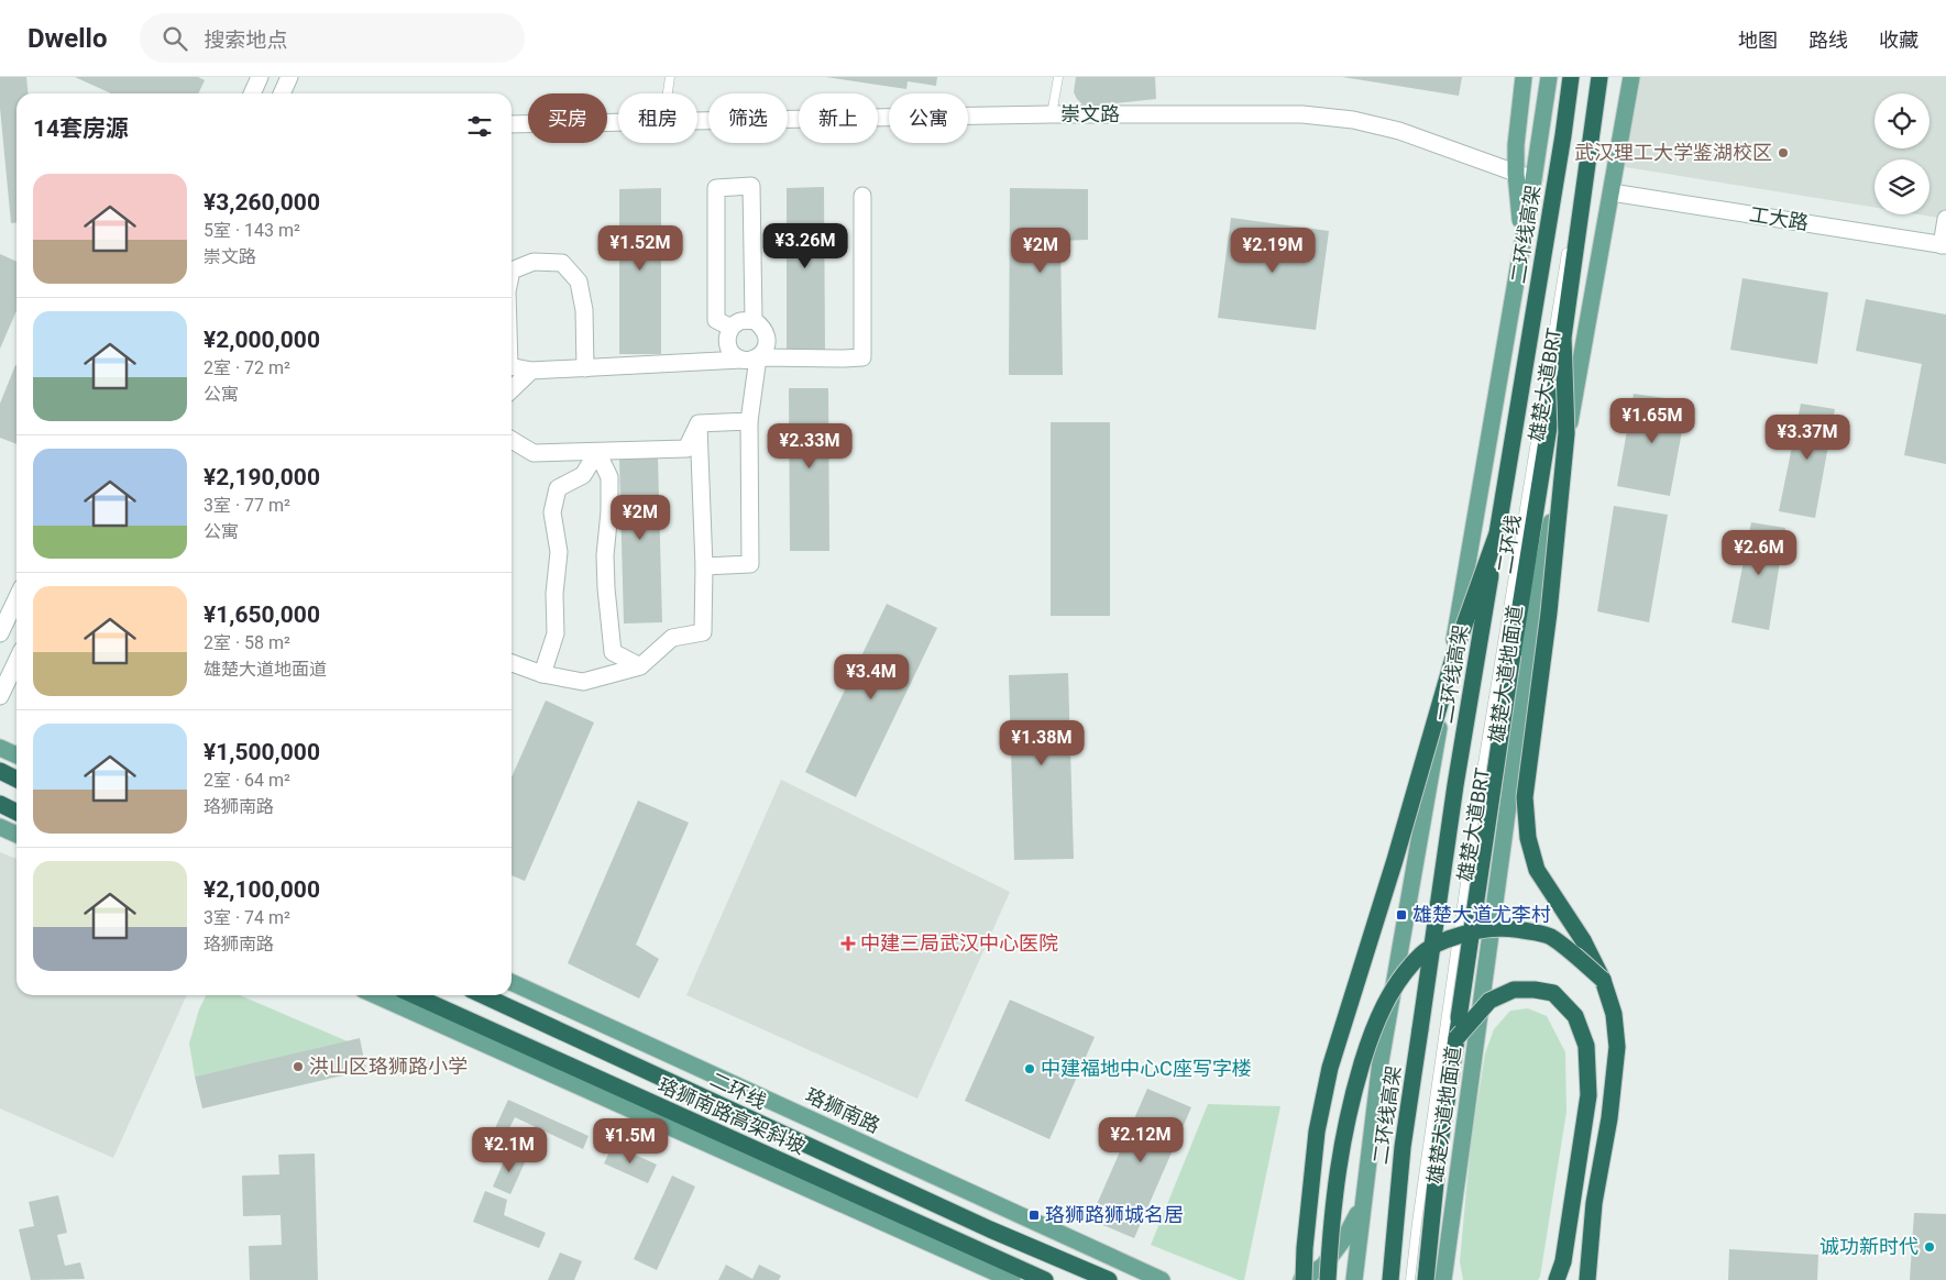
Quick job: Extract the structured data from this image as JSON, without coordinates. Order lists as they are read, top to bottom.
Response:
{
  "streets": {
    "highway": ["二环线高架", "二环线", "珞狮南路高架斜坡"],
    "main road": ["雄楚大道地面道", "珞狮南路"],
    "street": ["崇文路", "工大路"],
    "lane": ["雄楚大道BRT"]
  },
  "crossings": [
    ["工大路", "雄楚大道地面道"],
    ["雄楚大道BRT", "二环线"]
  ],
  "places": {
    "other": [
      "武汉理工大学鉴湖校区",
      "洪山区珞狮路小学",
      "中建福地中心C座写字楼",
      "诚功新时代"
    ],
    "transit": ["雄楚大道尤李村", "珞狮路狮城名居"],
    "health": ["中建三局武汉中心医院"]
  },
  "page": {
    "header": "Dwello",
    "search": "搜索地点",
    "nav": ["地图", "路线", "收藏"],
    "chip": [
      "买房",
      "租房",
      "筛选",
      "新上",
      "公寓"
    ],
    "heading": "14套房源",
    "list": [
      {
        "name": "¥3,260,000",
        "note": "5室 · 143 m² · 崇文路"
      },
      {
        "name": "¥2,000,000",
        "note": "2室 · 72 m² · 公寓"
      },
      {
        "name": "¥2,190,000",
        "note": "3室 · 77 m² · 公寓"
      },
      {
        "name": "¥1,650,000",
        "note": "2室 · 58 m² · 雄楚大道地面道"
      },
      {
        "name": "¥1,500,000",
        "note": "2室 · 64 m² · 珞狮南路"
      },
      {
        "name": "¥2,100,000",
        "note": "3室 · 74 m² · 珞狮南路"
      }
    ],
    "price": [
      "¥3.26M",
      "¥1.52M",
      "¥2M",
      "¥2.19M",
      "¥1.65M",
      "¥3.37M",
      "¥2.33M",
      "¥2M",
      "¥2.6M",
      "¥3.4M",
      "¥1.38M",
      "¥2.12M",
      "¥1.5M",
      "¥2.1M"
    ]
  }
}
